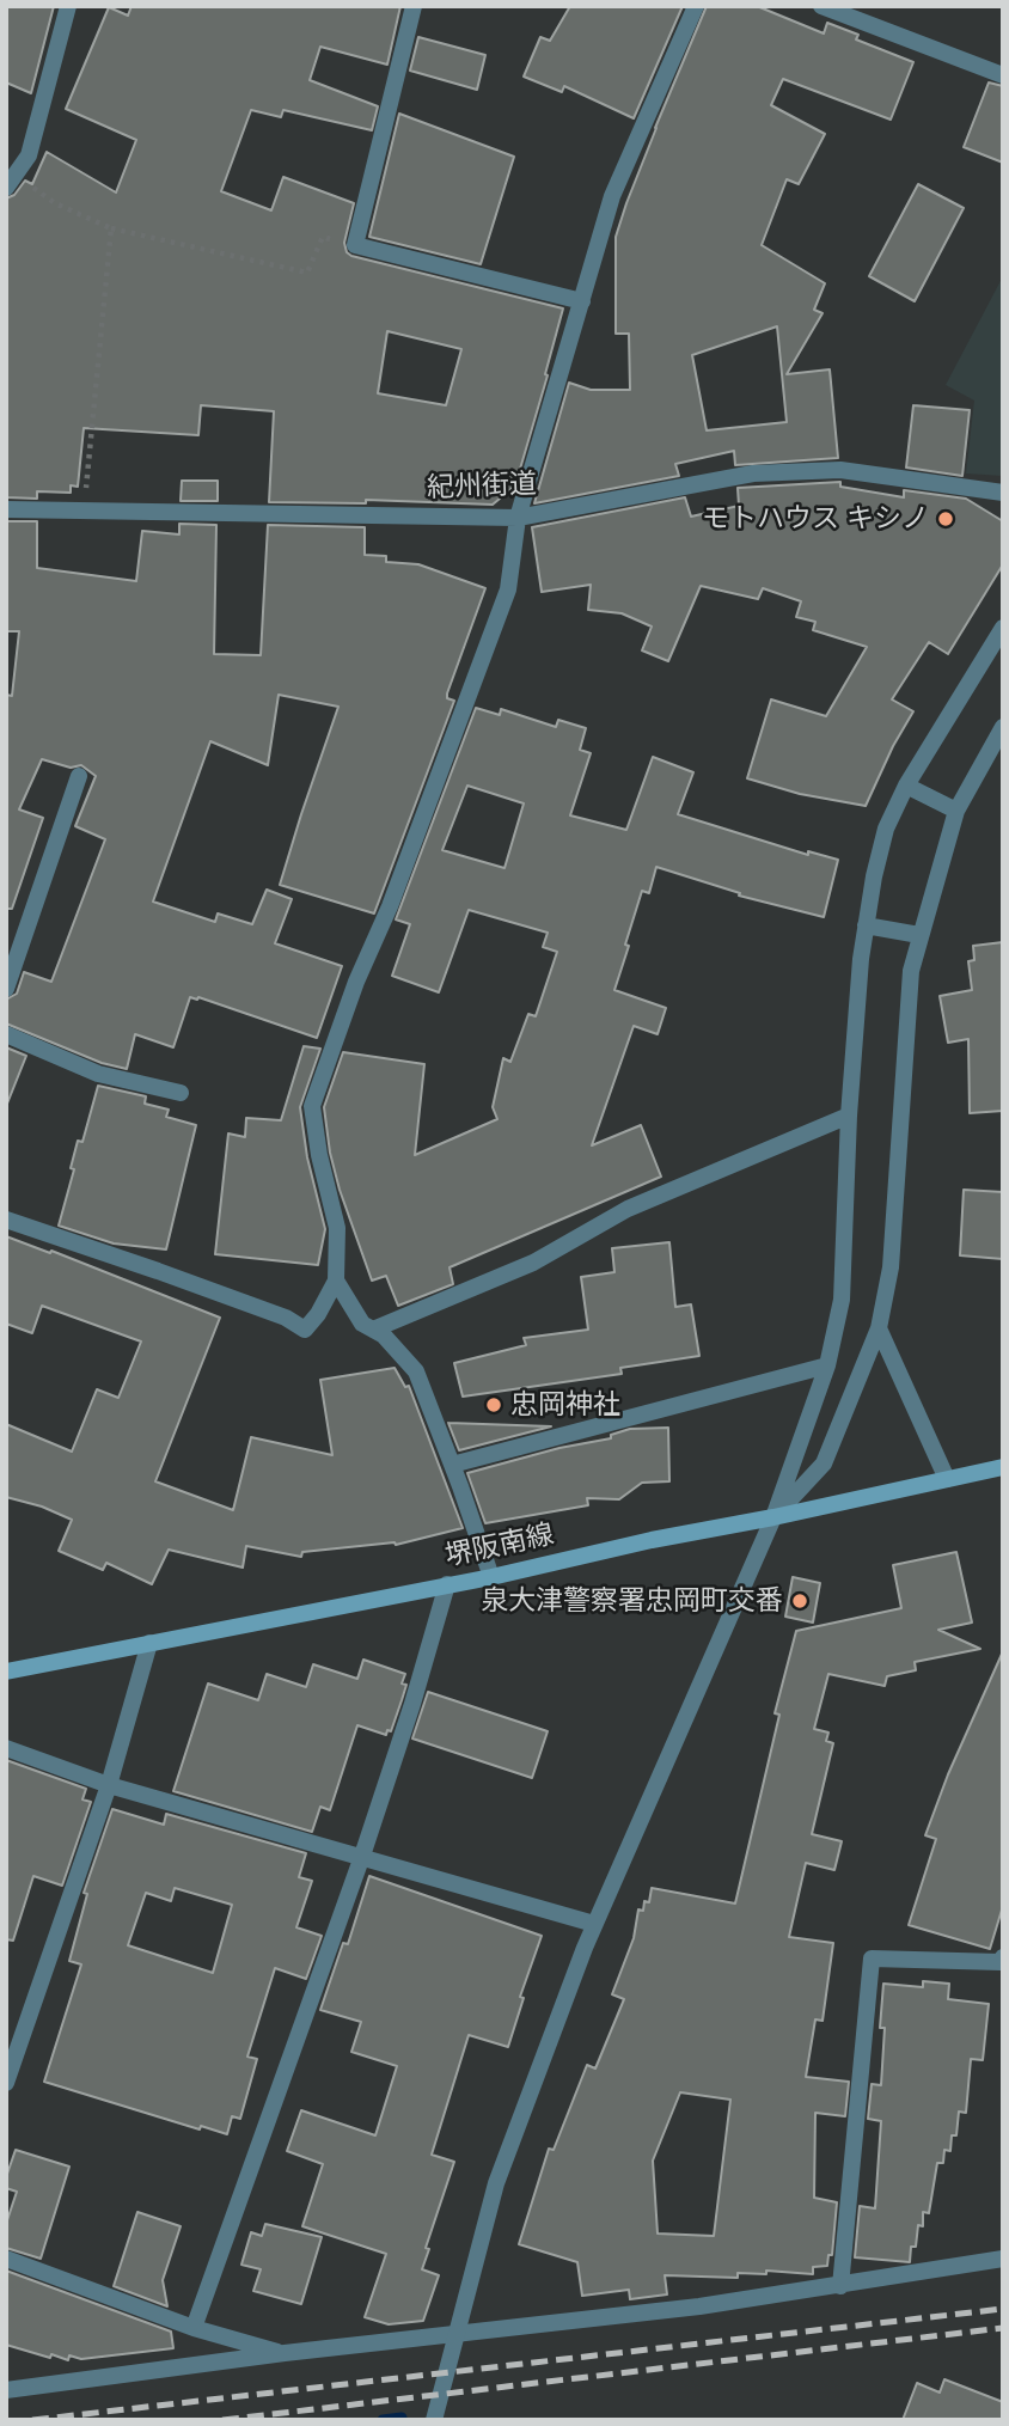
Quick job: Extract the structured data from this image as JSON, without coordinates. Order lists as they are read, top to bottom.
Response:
{
  "streets": {
    "main road": ["堺阪南線"],
    "street": ["紀州街道"]
  },
  "places": ["モトハウス キシノ", "忠岡神社", "泉大津警察署忠岡町交番"]
}
